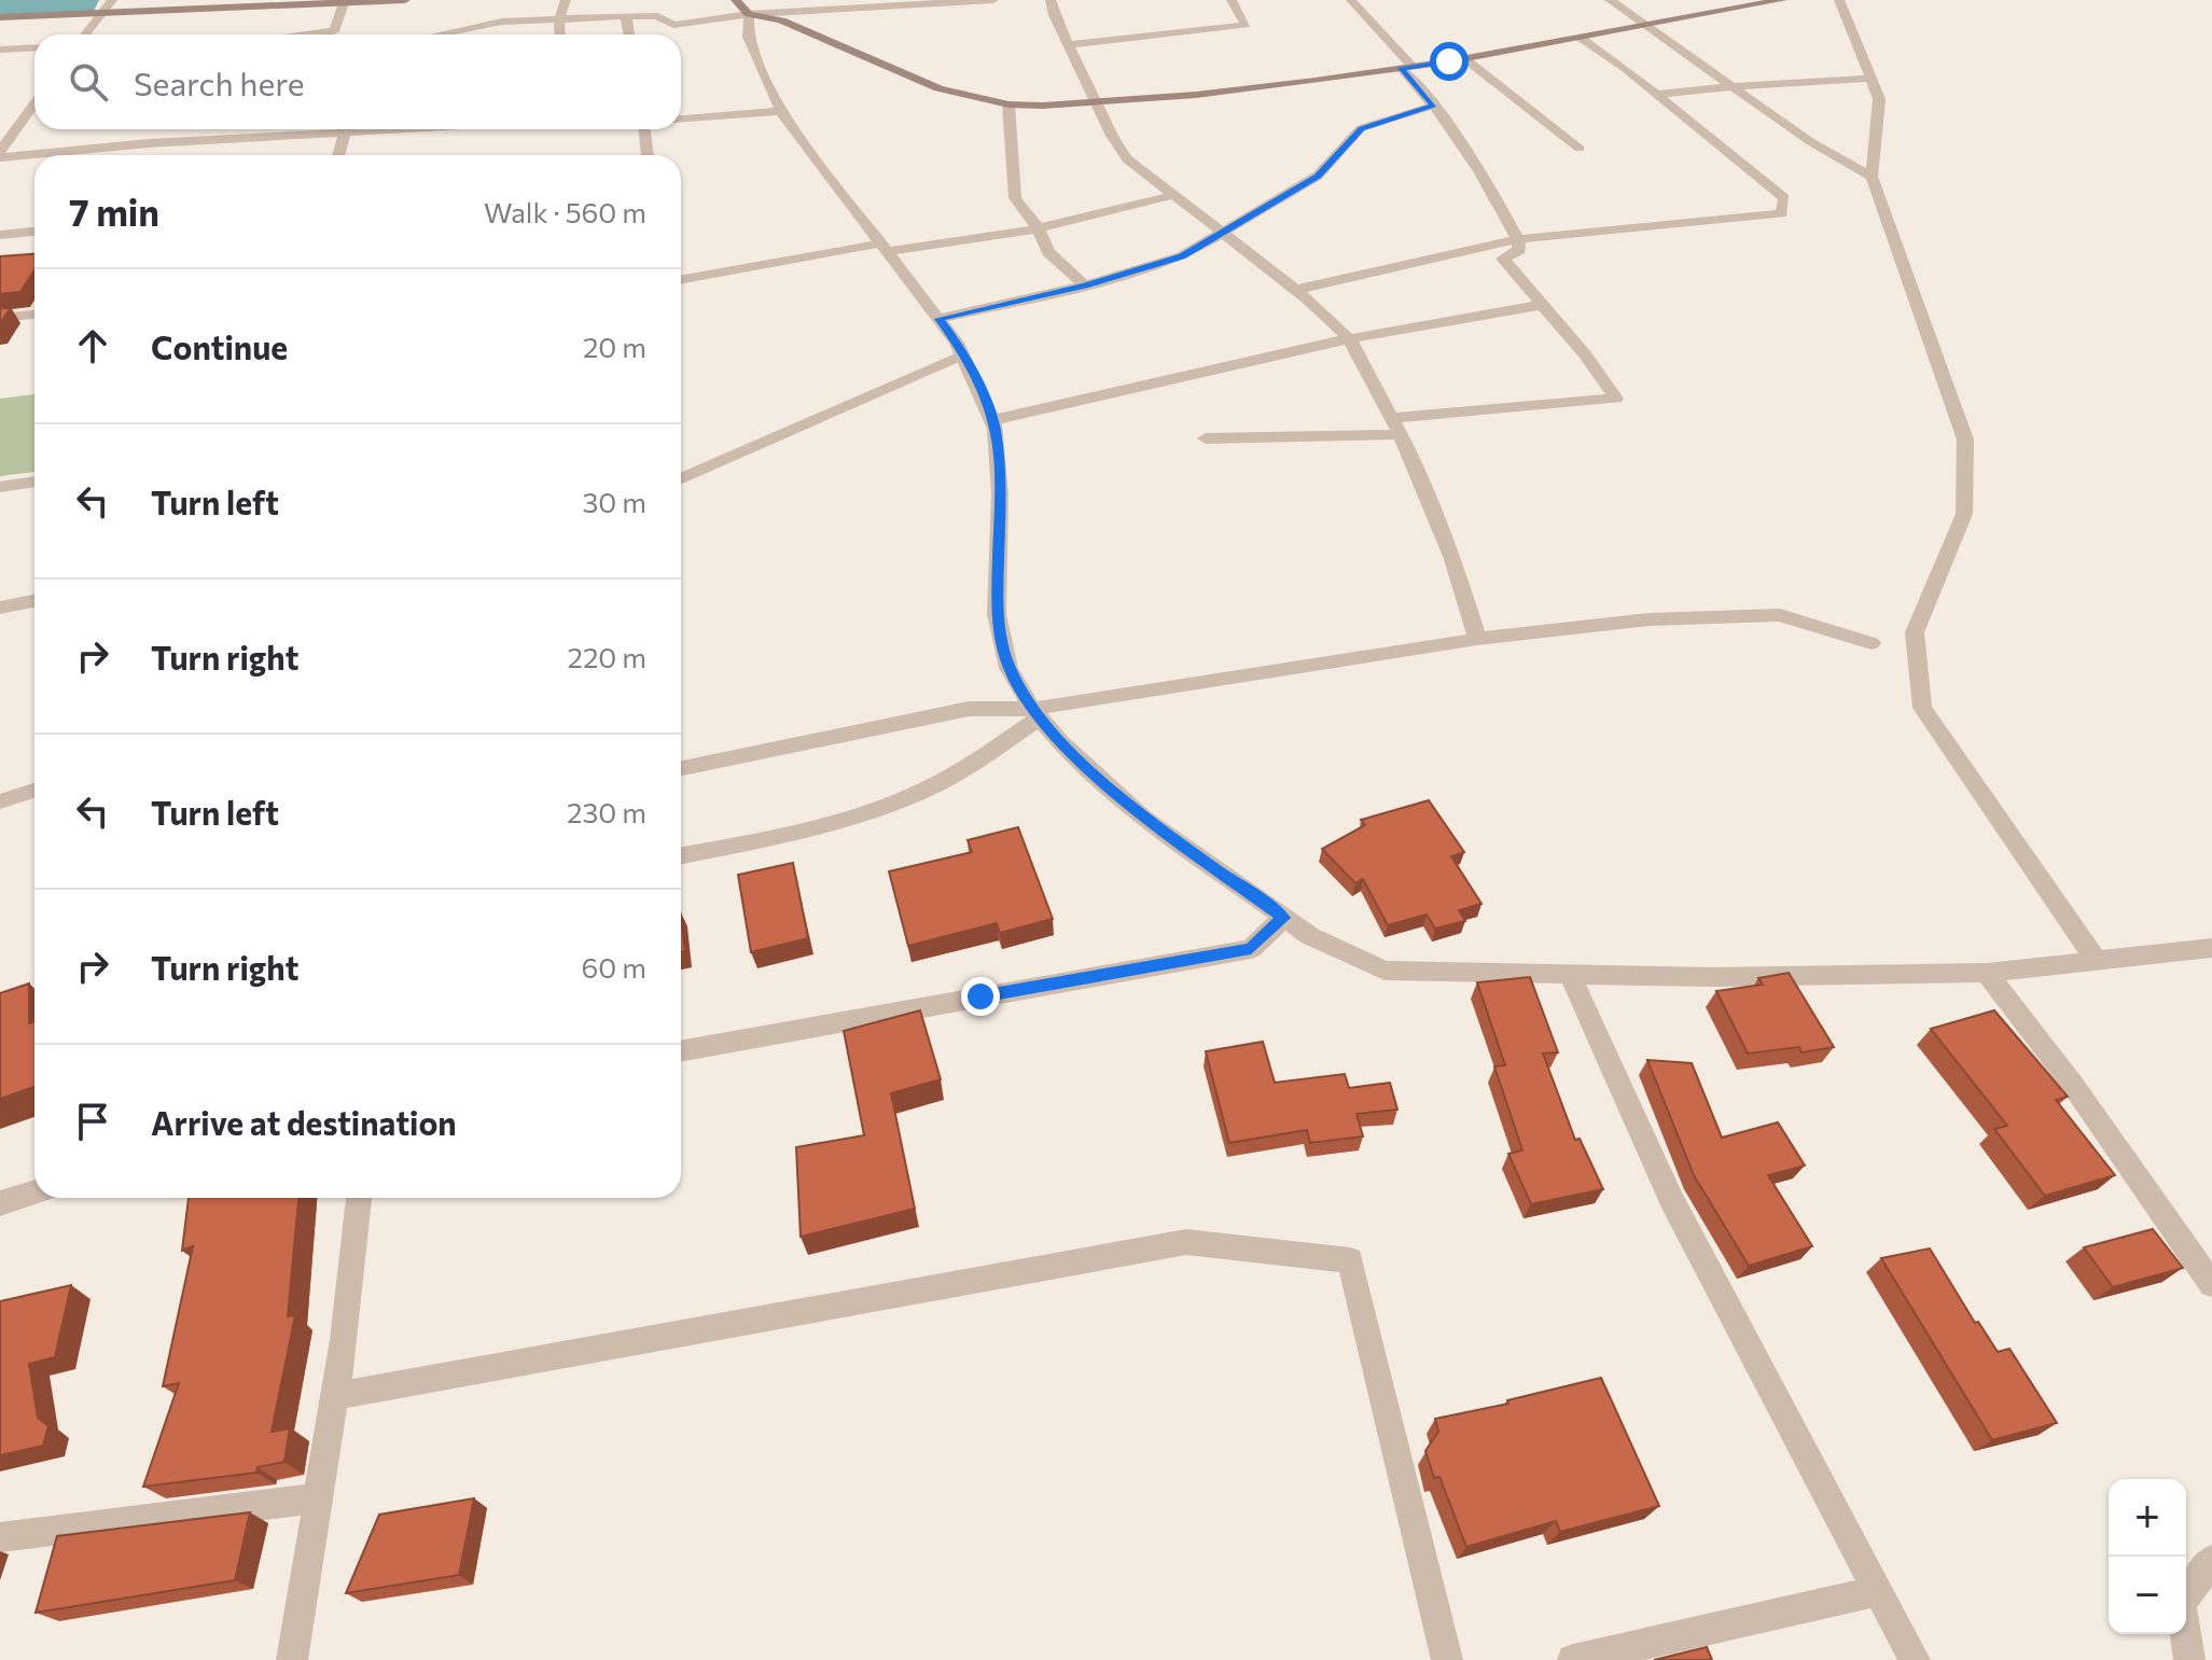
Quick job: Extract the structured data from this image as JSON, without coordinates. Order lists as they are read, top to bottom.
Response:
{
  "page": {
    "search": "Search here",
    "heading": ["7 min", "Walk · 560 m"],
    "list": [
      ["Continue", "20 m"],
      ["Turn left", "30 m"],
      ["Turn right", "220 m"],
      ["Turn left", "230 m"],
      ["Turn right", "60 m"],
      "Arrive at destination"
    ],
    "map_buttons": ["+", "−"]
  }
}
